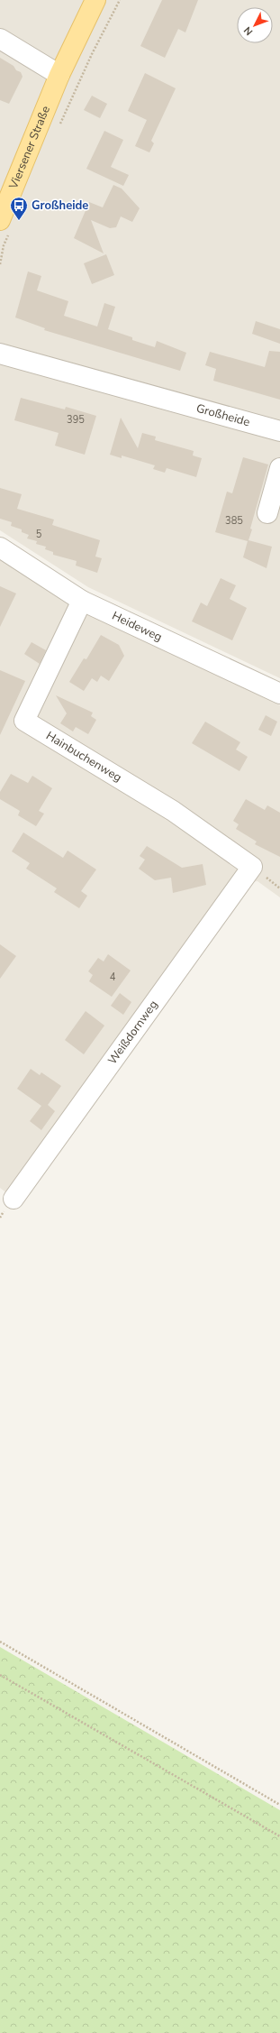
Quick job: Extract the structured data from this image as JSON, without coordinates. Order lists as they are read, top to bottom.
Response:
{
  "streets": {
    "main road": ["Viersener Straße"],
    "street": [
      "Großheide",
      "Heideweg",
      "Hainbuchenweg",
      "Weißdornweg"
    ]
  },
  "crossings": [
    ["Heideweg", "Hainbuchenweg"],
    ["Hainbuchenweg", "Weißdornweg"]
  ],
  "places": {
    "bus stop": ["Großheide"]
  },
  "house_numbers": [
    "395",
    "385",
    "5",
    "4"
  ],
  "north": "bottom left"
}
